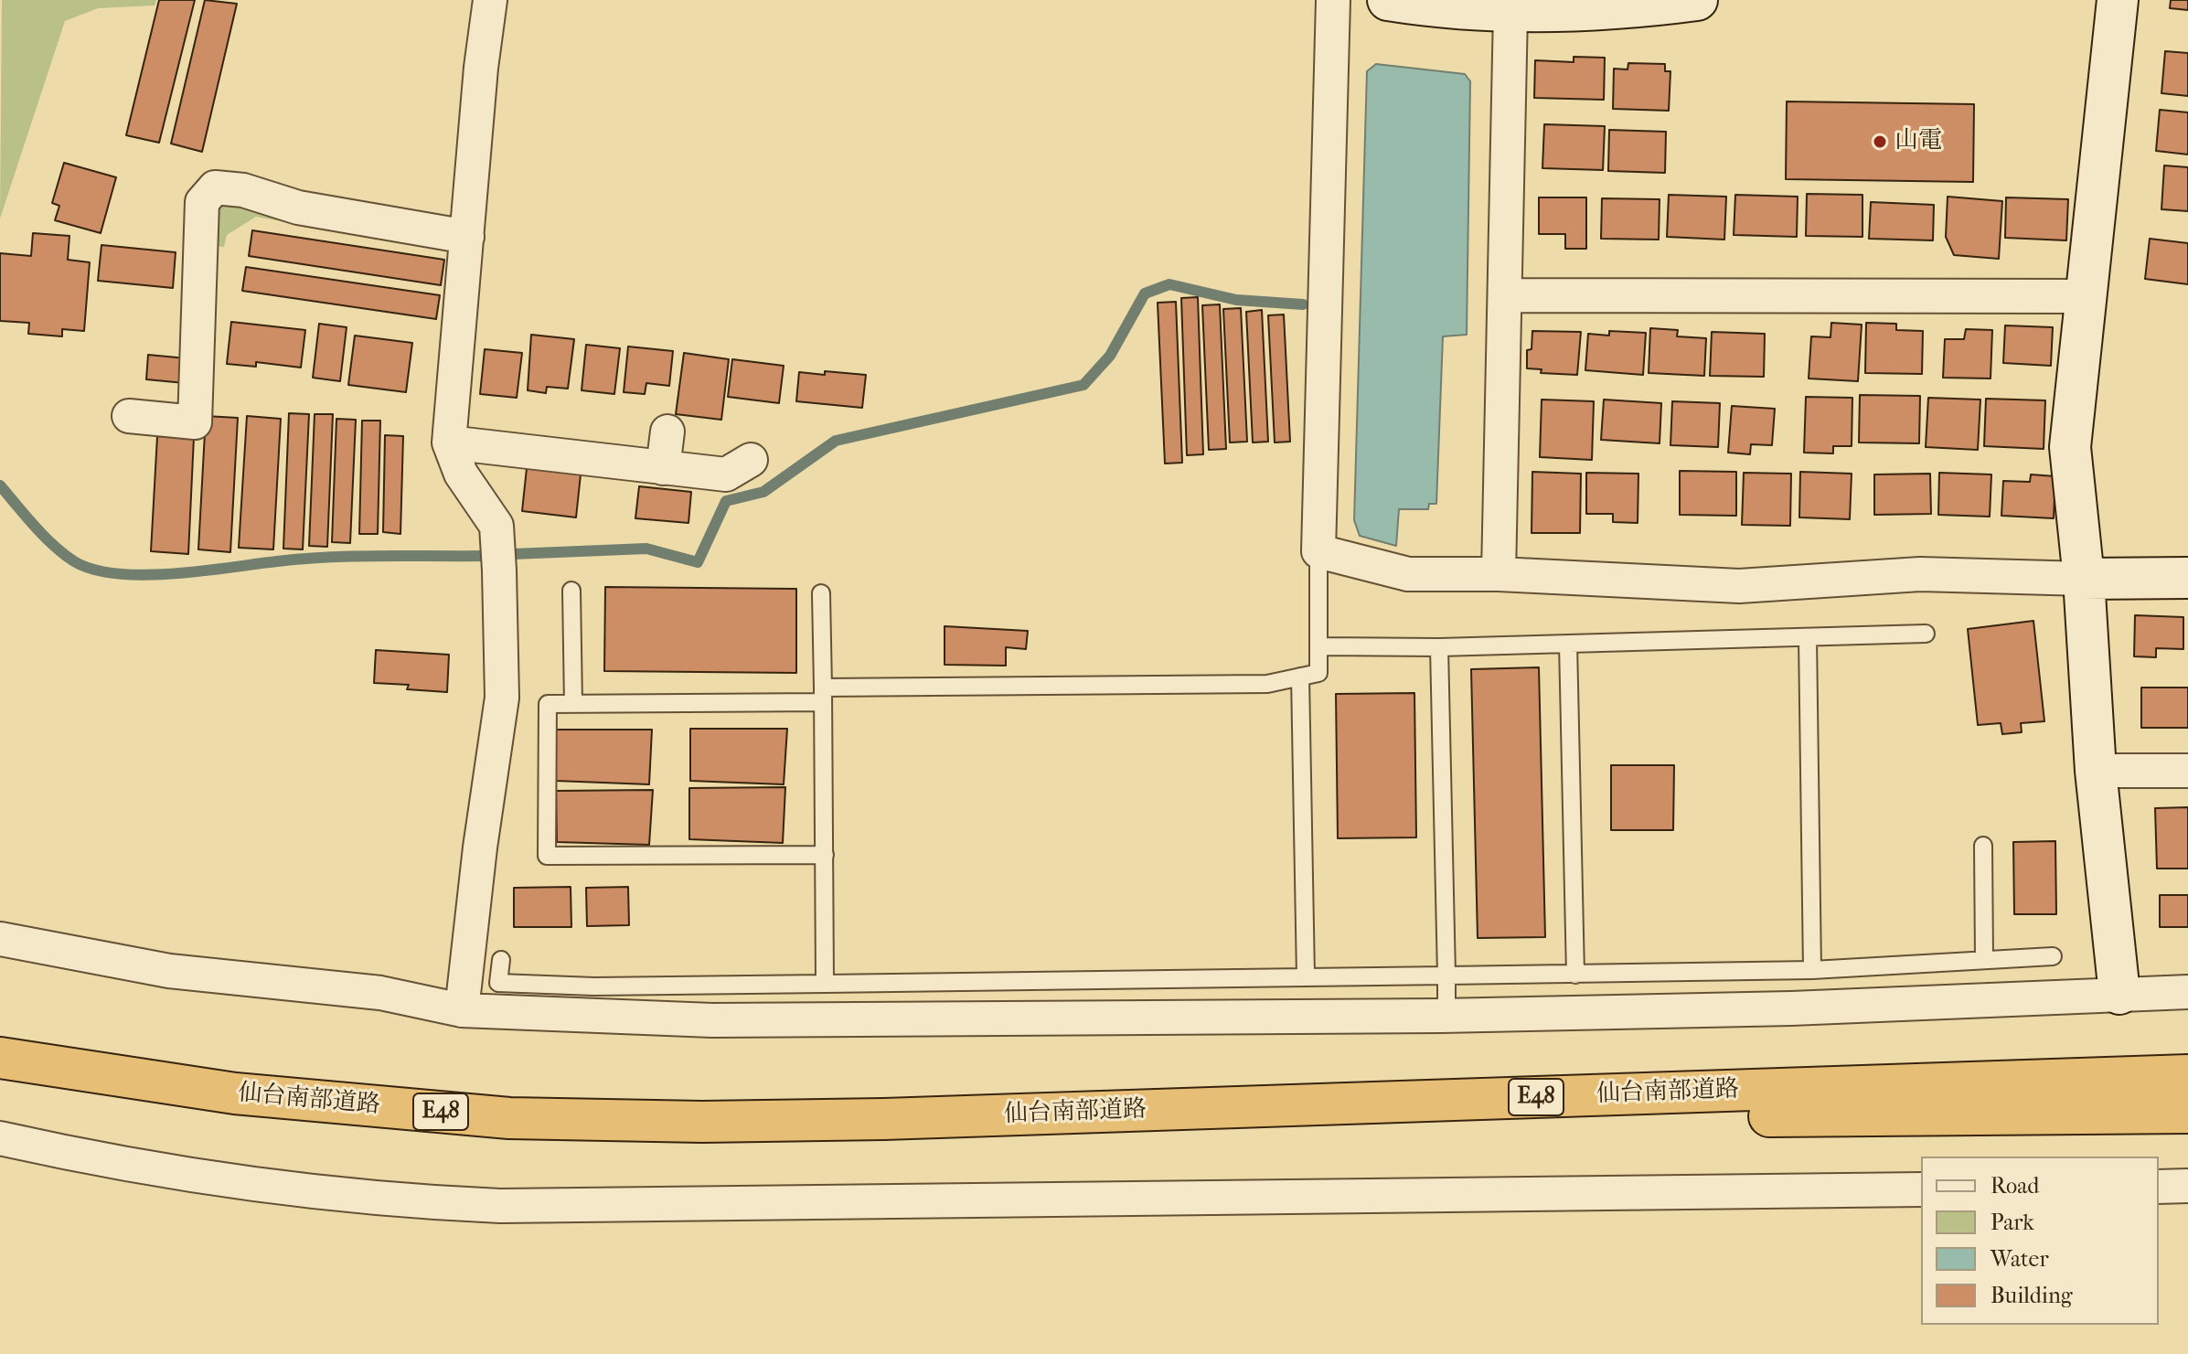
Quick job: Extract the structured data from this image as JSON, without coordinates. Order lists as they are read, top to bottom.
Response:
{
  "streets": {
    "highway": ["仙台南部道路", "E48"]
  },
  "places": ["山電"],
  "legend": [
    "Road",
    "Park",
    "Water",
    "Building"
  ]
}
